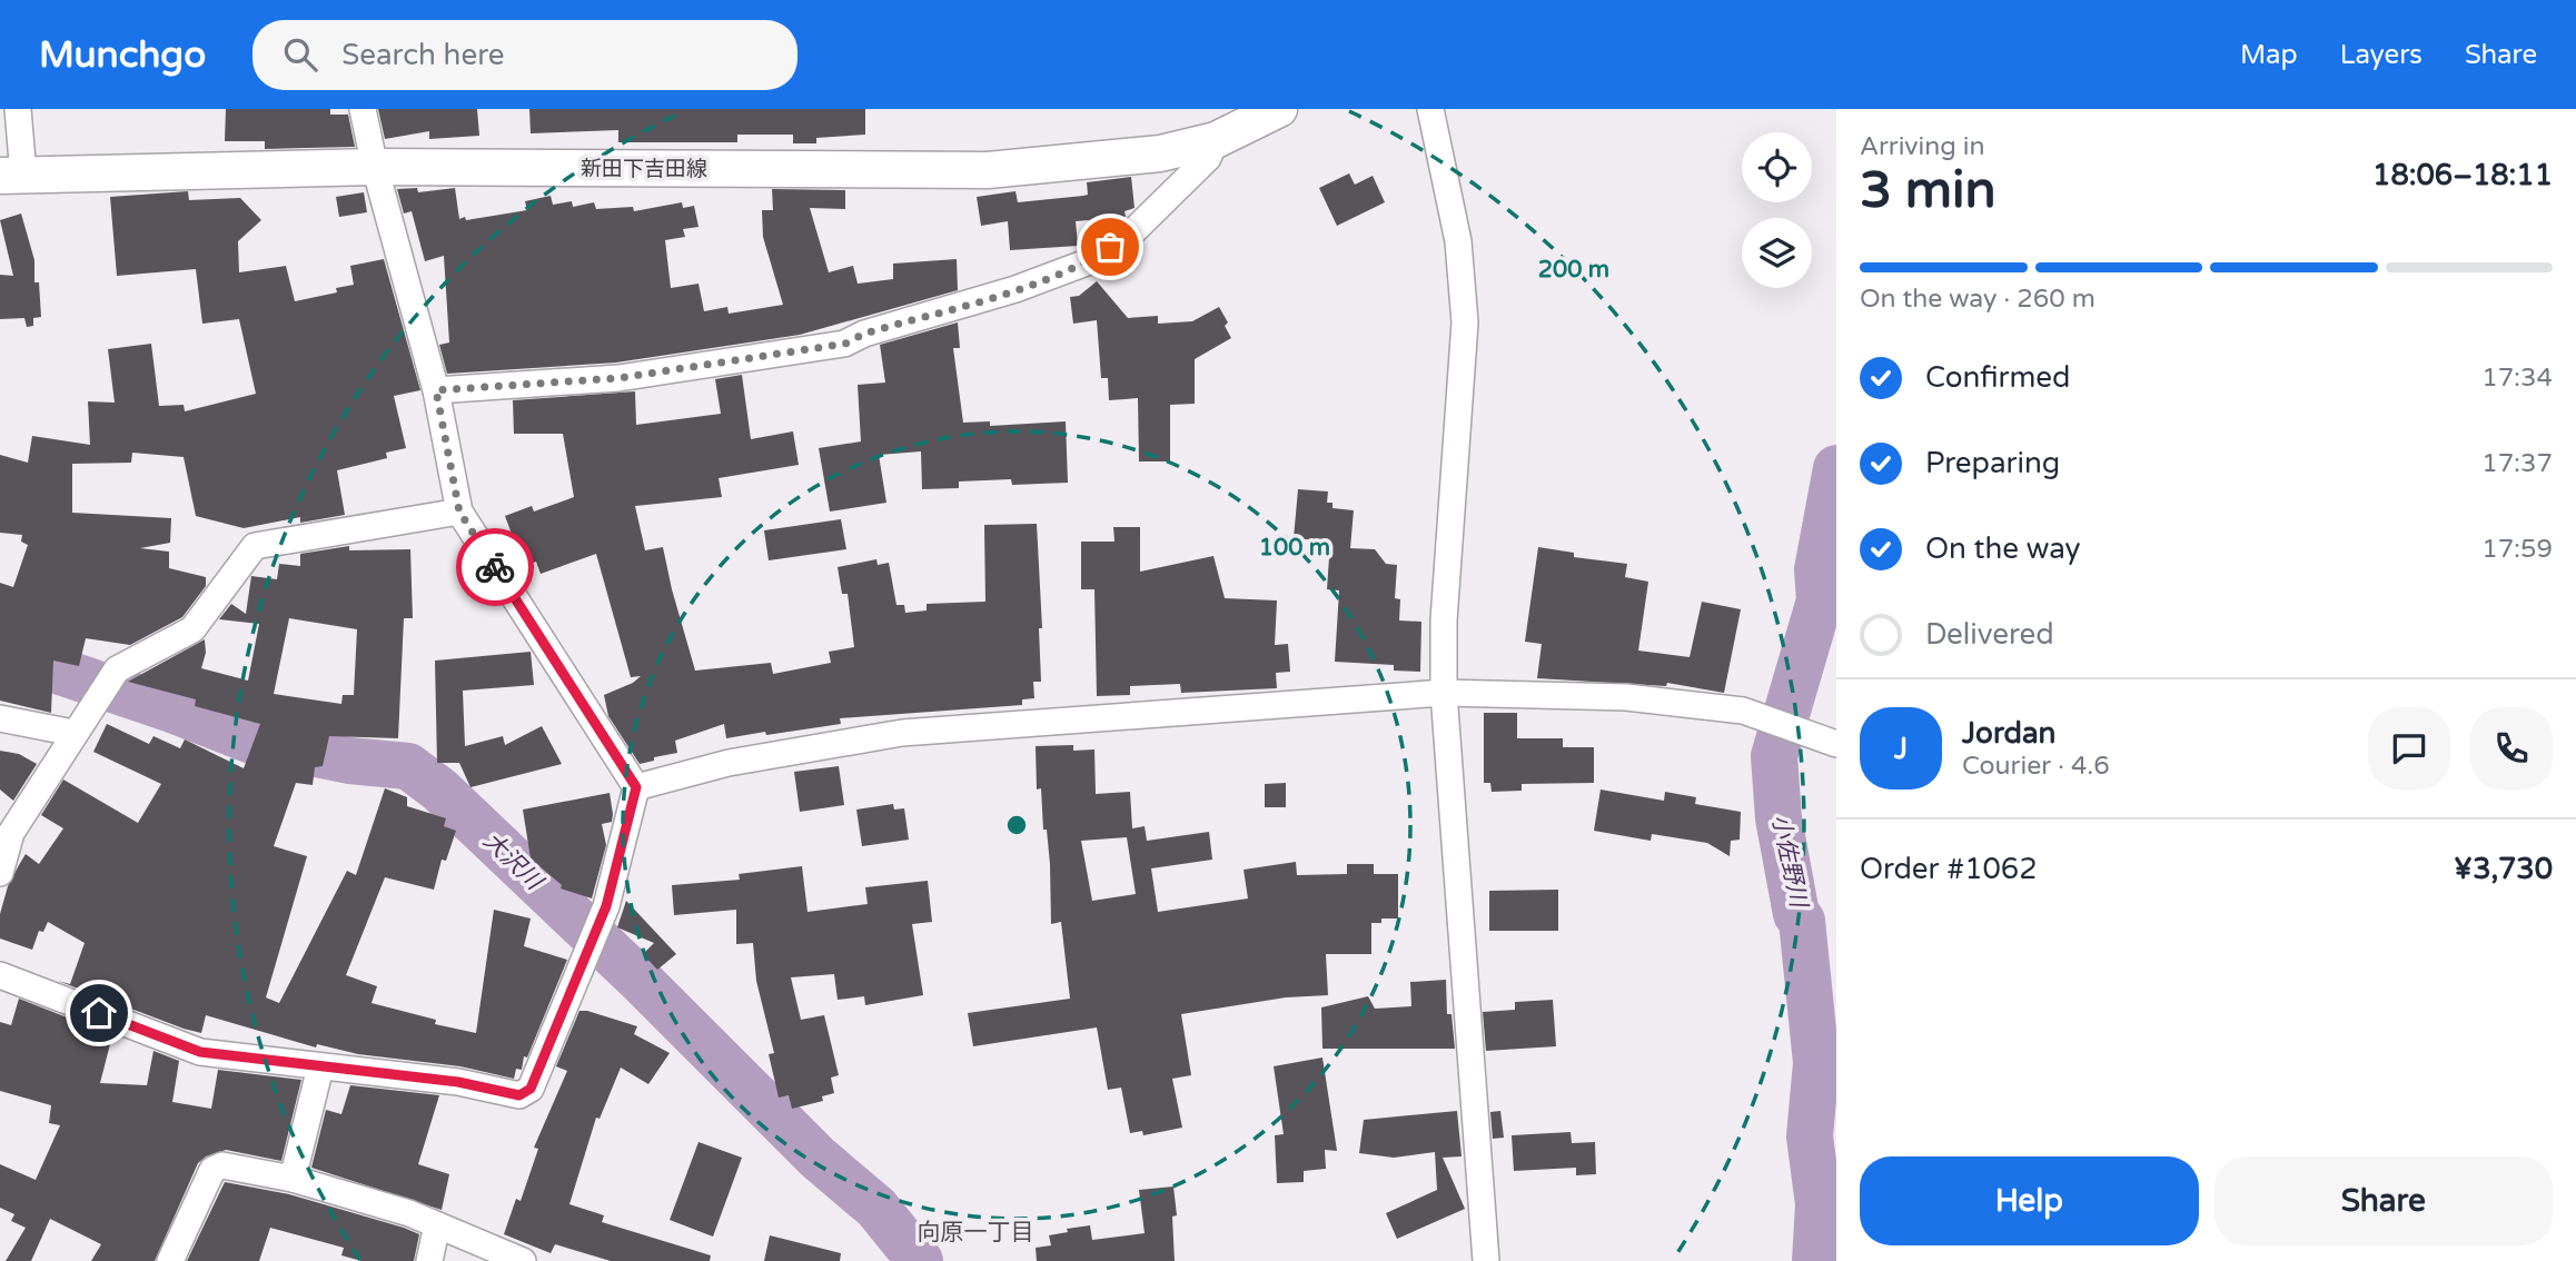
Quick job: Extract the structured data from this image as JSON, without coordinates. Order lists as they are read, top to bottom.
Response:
{
  "streets": {
    "main road": ["新田下吉田線"]
  },
  "districts": ["向原一丁目"],
  "water": ["大沢川", "小佐野川"],
  "page": {
    "header": "Munchgo",
    "search": "Search here",
    "nav": ["Map", "Layers", "Share"],
    "heading": ["3 min", "Arriving in", "18:06–18:11"],
    "panel": [
      "Jordan",
      "Courier · 4.6",
      "Order #1062",
      "¥3,730"
    ],
    "bar": "On the way · 260 m",
    "list": [
      ["Confirmed", "17:34"],
      ["Preparing", "17:37"],
      ["On the way", "17:59"],
      "Delivered"
    ],
    "round": "J",
    "buttons": ["Help", "Share"]
  },
  "rings": ["200 m", "100 m"]
}
